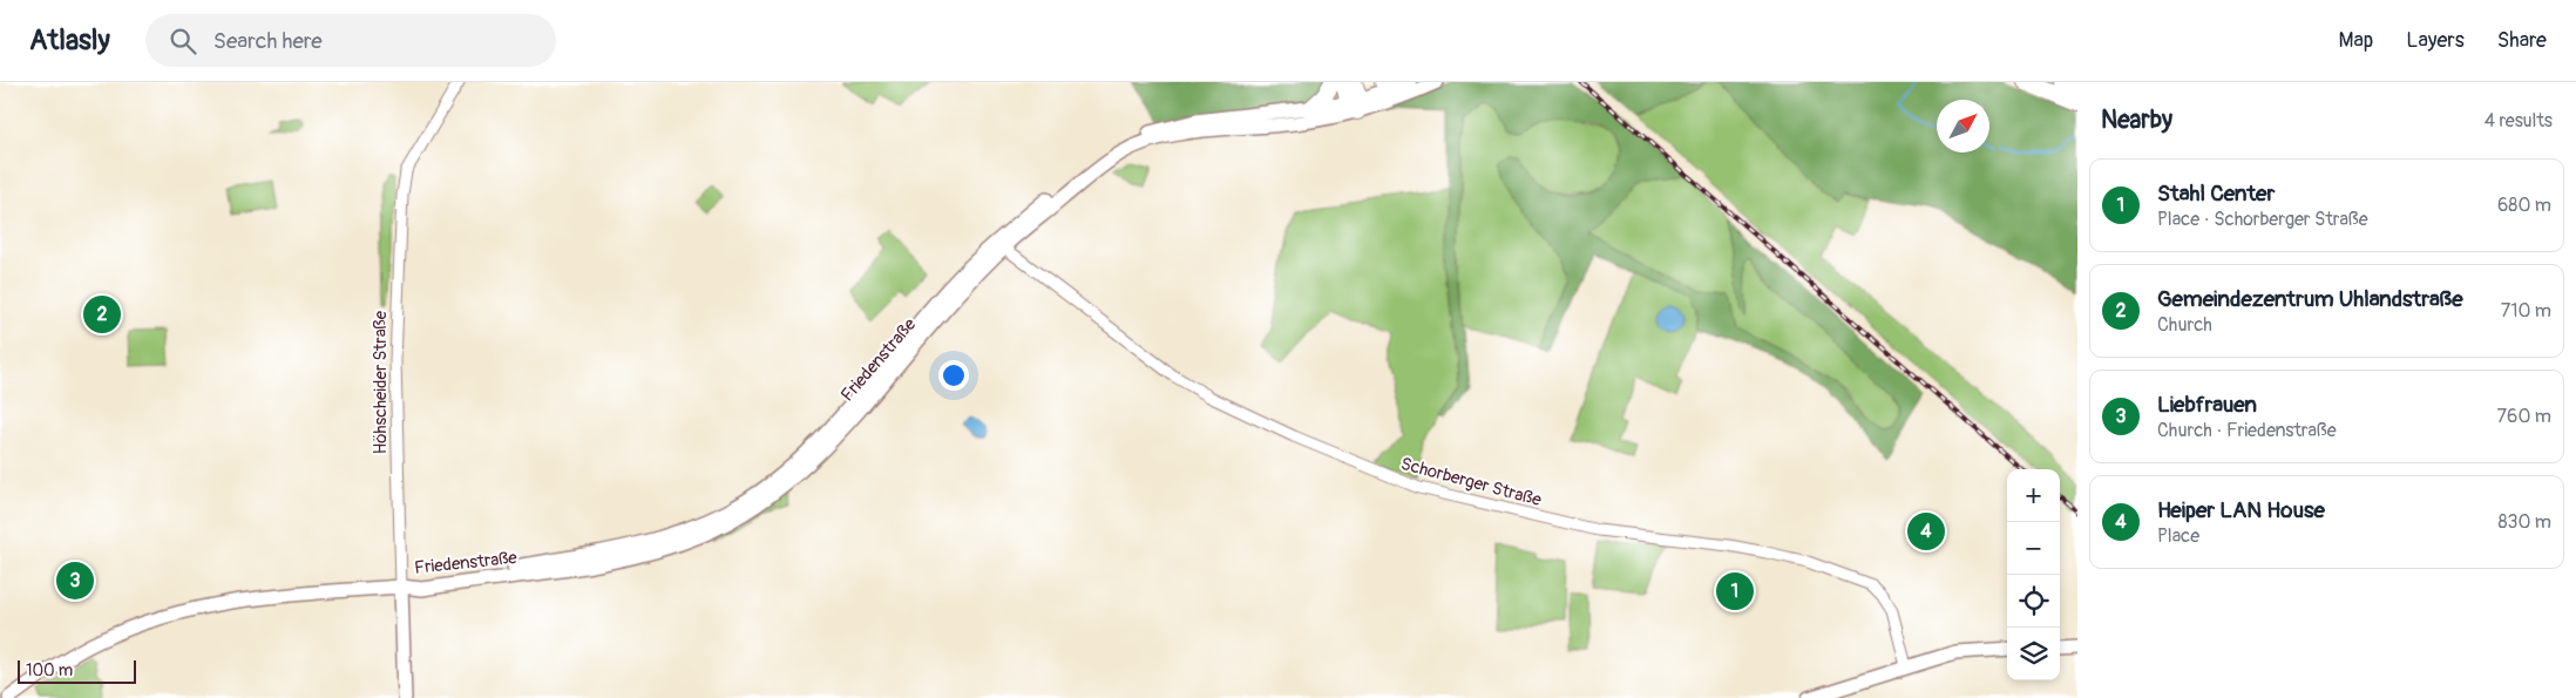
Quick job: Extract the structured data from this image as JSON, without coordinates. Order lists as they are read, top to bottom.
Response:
{
  "streets": {
    "main road": ["Friedenstraße", "Höhscheider Straße"],
    "street": ["Schorberger Straße"]
  },
  "crossings": [
    ["Friedenstraße", "Höhscheider Straße"],
    ["Friedenstraße", "Schorberger Straße"]
  ],
  "scale_bar": "100 m",
  "north": "top right",
  "page": {
    "header": "Atlasly",
    "search": "Search here",
    "nav": ["Map", "Layers", "Share"],
    "heading": ["Nearby", "4 results"],
    "list": [
      {
        "mark": "1",
        "name": "Stahl Center",
        "note": "Place · Schorberger Straße",
        "value": "680 m"
      },
      {
        "mark": "2",
        "name": "Gemeindezentrum Uhlandstraße",
        "note": "Church",
        "value": "710 m"
      },
      {
        "mark": "3",
        "name": "Liebfrauen",
        "note": "Church · Friedenstraße",
        "value": "760 m"
      },
      {
        "mark": "4",
        "name": "Heiper LAN House",
        "note": "Place",
        "value": "830 m"
      }
    ],
    "pins": [
      "2",
      "4",
      "3",
      "1"
    ],
    "map_buttons": ["+", "−"],
    "scale": "100 m"
  }
}
